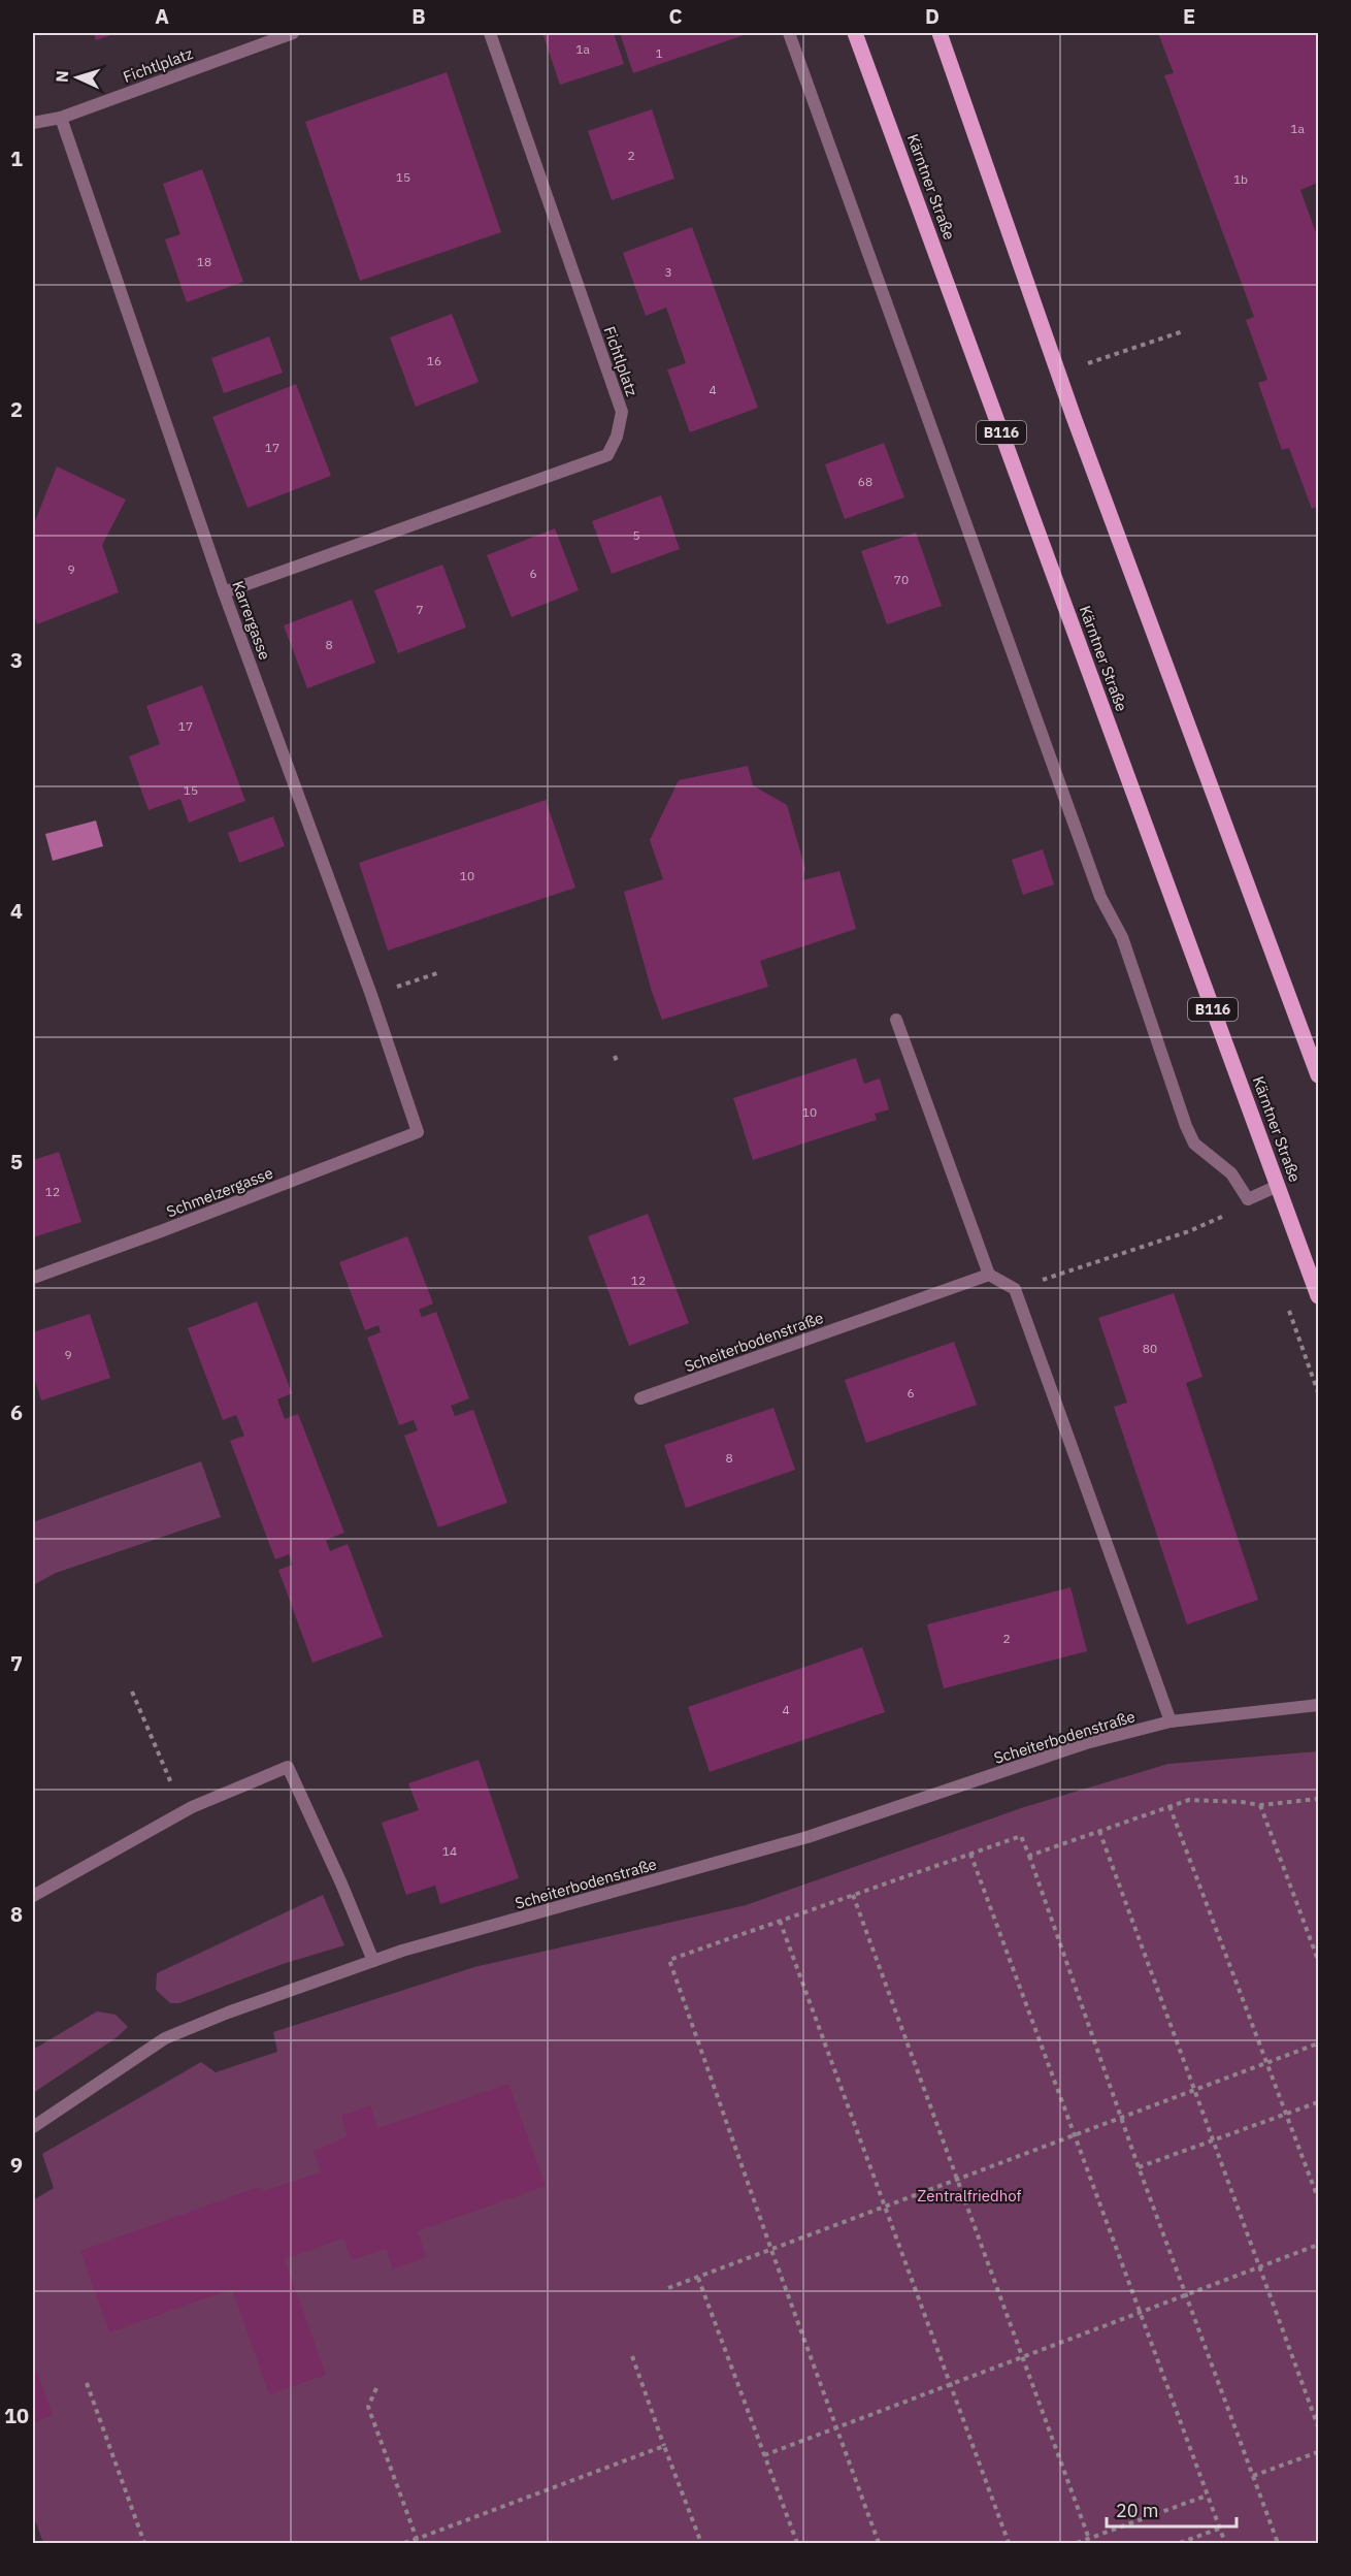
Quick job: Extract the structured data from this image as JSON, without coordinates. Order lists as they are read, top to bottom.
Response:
{
  "streets": {
    "main road": ["Kärntner Straße", "B116"],
    "street": [
      "Fichtlplatz",
      "Karrergasse",
      "Schmelzergasse",
      "Scheiterbodenstraße"
    ]
  },
  "crossings": [
    ["Fichtlplatz", "Karrergasse"],
    ["Karrergasse", "Schmelzergasse"]
  ],
  "parks": ["Zentralfriedhof"],
  "house_numbers": [
    "1a",
    "1",
    "1a",
    "2",
    "15",
    "1b",
    "18",
    "3",
    "16",
    "4",
    "17",
    "68",
    "5",
    "9",
    "6",
    "70",
    "7",
    "8",
    "17",
    "15",
    "10",
    "10",
    "12",
    "12",
    "80",
    "9",
    "6",
    "8",
    "2",
    "4",
    "14"
  ],
  "scale_bar": "20 m",
  "north": "left",
  "grid": {
    "columns": [
      "A",
      "B",
      "C",
      "D",
      "E"
    ],
    "rows": [
      "1",
      "2",
      "3",
      "4",
      "5",
      "6",
      "7",
      "8",
      "9",
      "10"
    ]
  }
}
